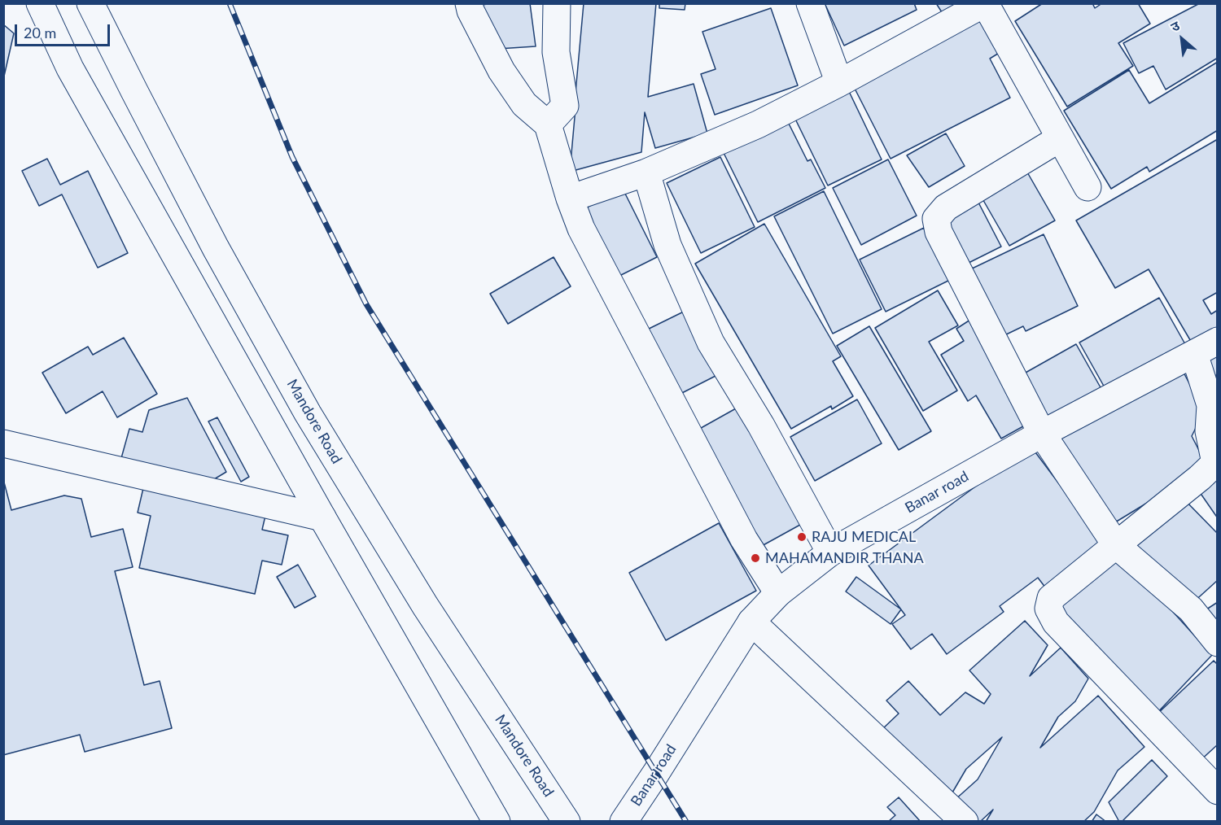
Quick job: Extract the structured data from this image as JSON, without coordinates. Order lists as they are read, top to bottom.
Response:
{
  "streets": {
    "main road": ["Mandore Road", "Banar road"]
  },
  "places": ["RAJU MEDICAL", "MAHAMANDIR THANA"],
  "scale_bar": "20 m",
  "north": "top left"
}
